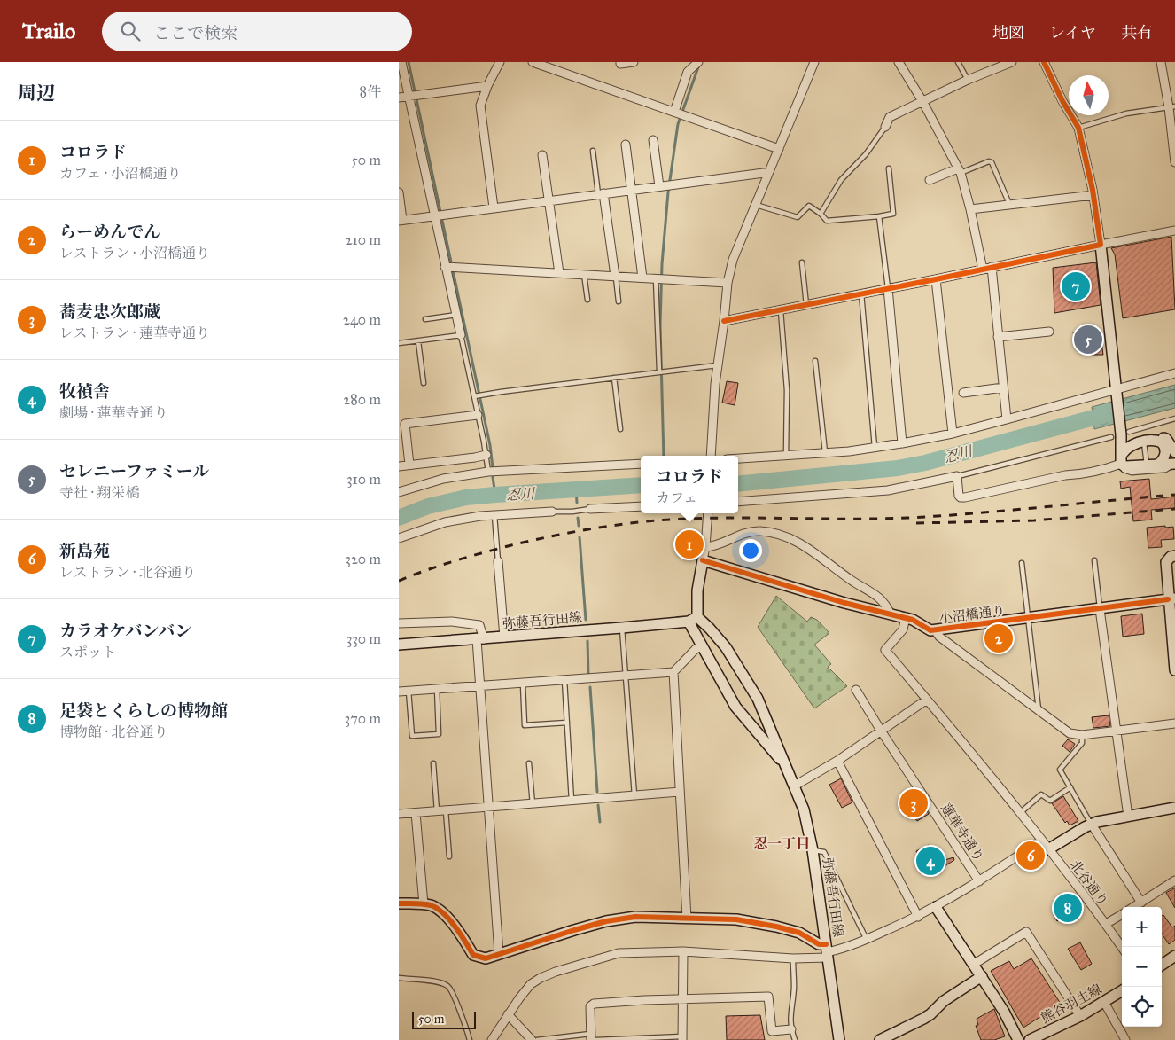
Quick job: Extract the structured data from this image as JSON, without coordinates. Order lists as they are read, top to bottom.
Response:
{
  "streets": {
    "street": [
      "小沼橋通り",
      "弥藤吾行田線",
      "蓮華寺通り",
      "北谷通り",
      "熊谷羽生線"
    ]
  },
  "crossings": [
    ["小沼橋通り", "北谷通り"]
  ],
  "districts": ["忍一丁目"],
  "water": ["忍川"],
  "scale_bar": "50 m",
  "north": "top",
  "page": {
    "header": "Trailo",
    "search": "ここで検索",
    "nav": ["地図", "レイヤ", "共有"],
    "heading": ["周辺", "8件"],
    "list": [
      {
        "mark": "1",
        "name": "コロラド",
        "note": "カフェ · 小沼橋通り",
        "value": "50 m"
      },
      {
        "mark": "2",
        "name": "らーめんでん",
        "note": "レストラン · 小沼橋通り",
        "value": "210 m"
      },
      {
        "mark": "3",
        "name": "蕎麦忠次郎蔵",
        "note": "レストラン · 蓮華寺通り",
        "value": "240 m"
      },
      {
        "mark": "4",
        "name": "牧禎舎",
        "note": "劇場 · 蓮華寺通り",
        "value": "280 m"
      },
      {
        "mark": "5",
        "name": "セレニーファミール",
        "note": "寺社 · 翔栄橋",
        "value": "310 m"
      },
      {
        "mark": "6",
        "name": "新島苑",
        "note": "レストラン · 北谷通り",
        "value": "320 m"
      },
      {
        "mark": "7",
        "name": "カラオケバンバン",
        "note": "スポット",
        "value": "330 m"
      },
      {
        "mark": "8",
        "name": "足袋とくらしの博物館",
        "note": "博物館 · 北谷通り",
        "value": "370 m"
      }
    ],
    "pins": [
      "7",
      "5",
      "1",
      "2",
      "3",
      "6",
      "4",
      "8"
    ],
    "popup": ["コロラド", "カフェ"],
    "map_buttons": ["+", "−"],
    "scale": "50 m"
  }
}
